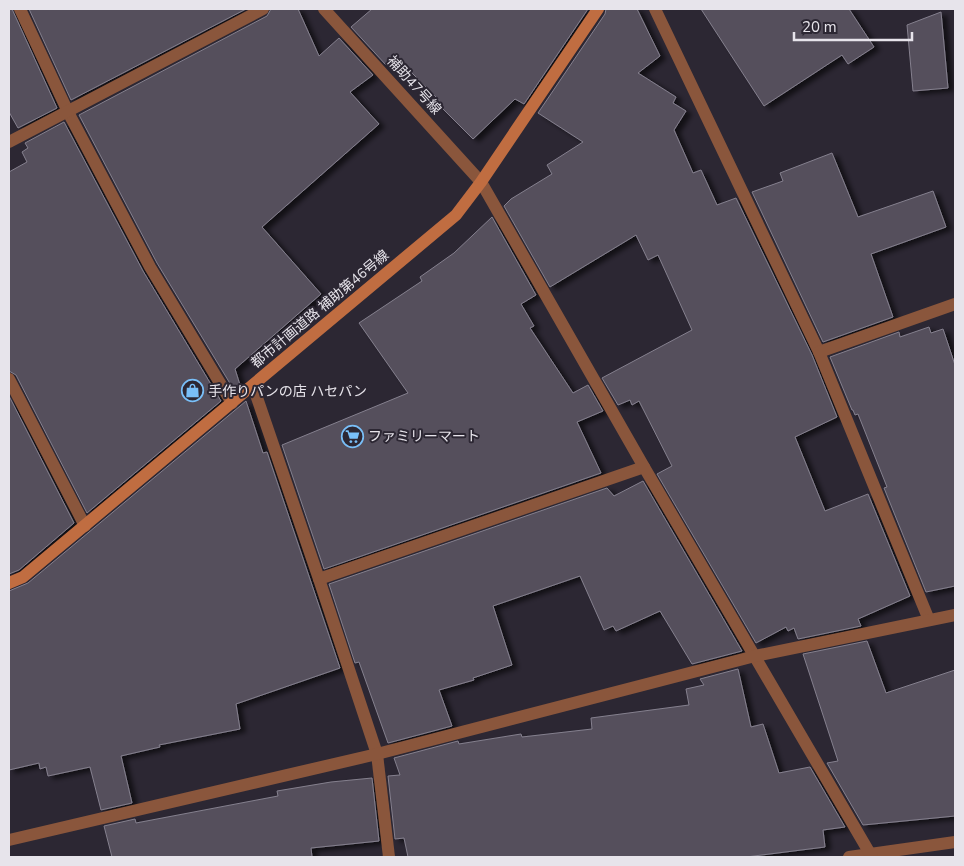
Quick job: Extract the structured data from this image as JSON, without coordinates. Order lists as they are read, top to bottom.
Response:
{
  "streets": {
    "street": ["補助47号線", "都市計画道路 補助第46号線"]
  },
  "crossings": [
    ["補助47号線", "都市計画道路 補助第46号線"]
  ],
  "places": {
    "shop": ["手作りパンの店 ハセパン"],
    "supermarket": ["ファミリーマート"]
  },
  "scale_bar": "20 m"
}
